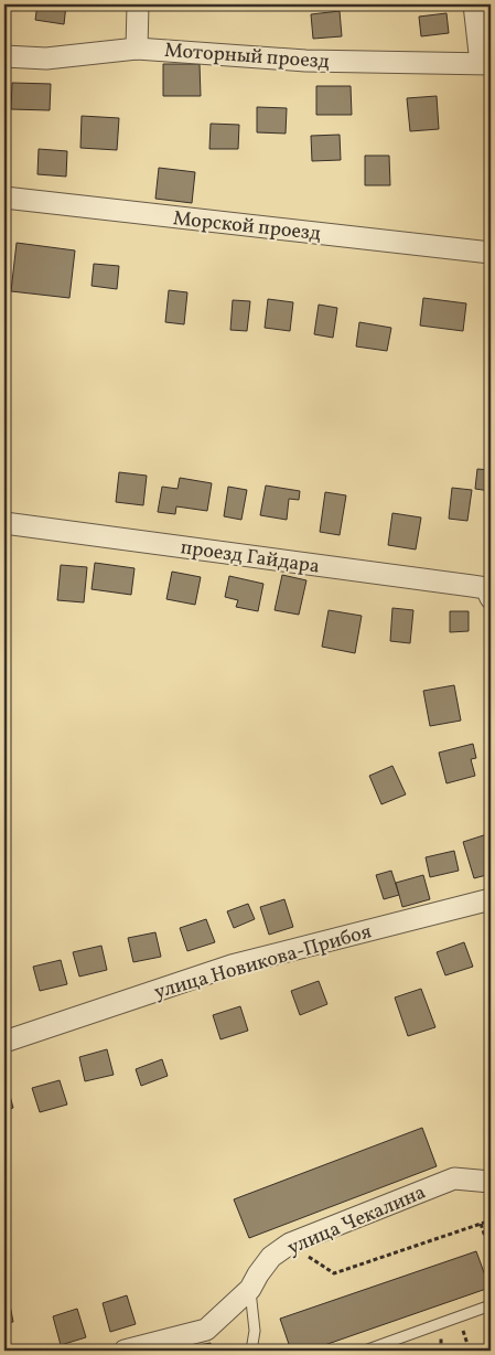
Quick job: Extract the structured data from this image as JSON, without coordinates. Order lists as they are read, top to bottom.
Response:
{
  "streets": {
    "street": [
      "Моторный проезд",
      "Морской проезд",
      "проезд Гайдара",
      "улица Новикова-Прибоя",
      "улица Чекалина"
    ]
  }
}
